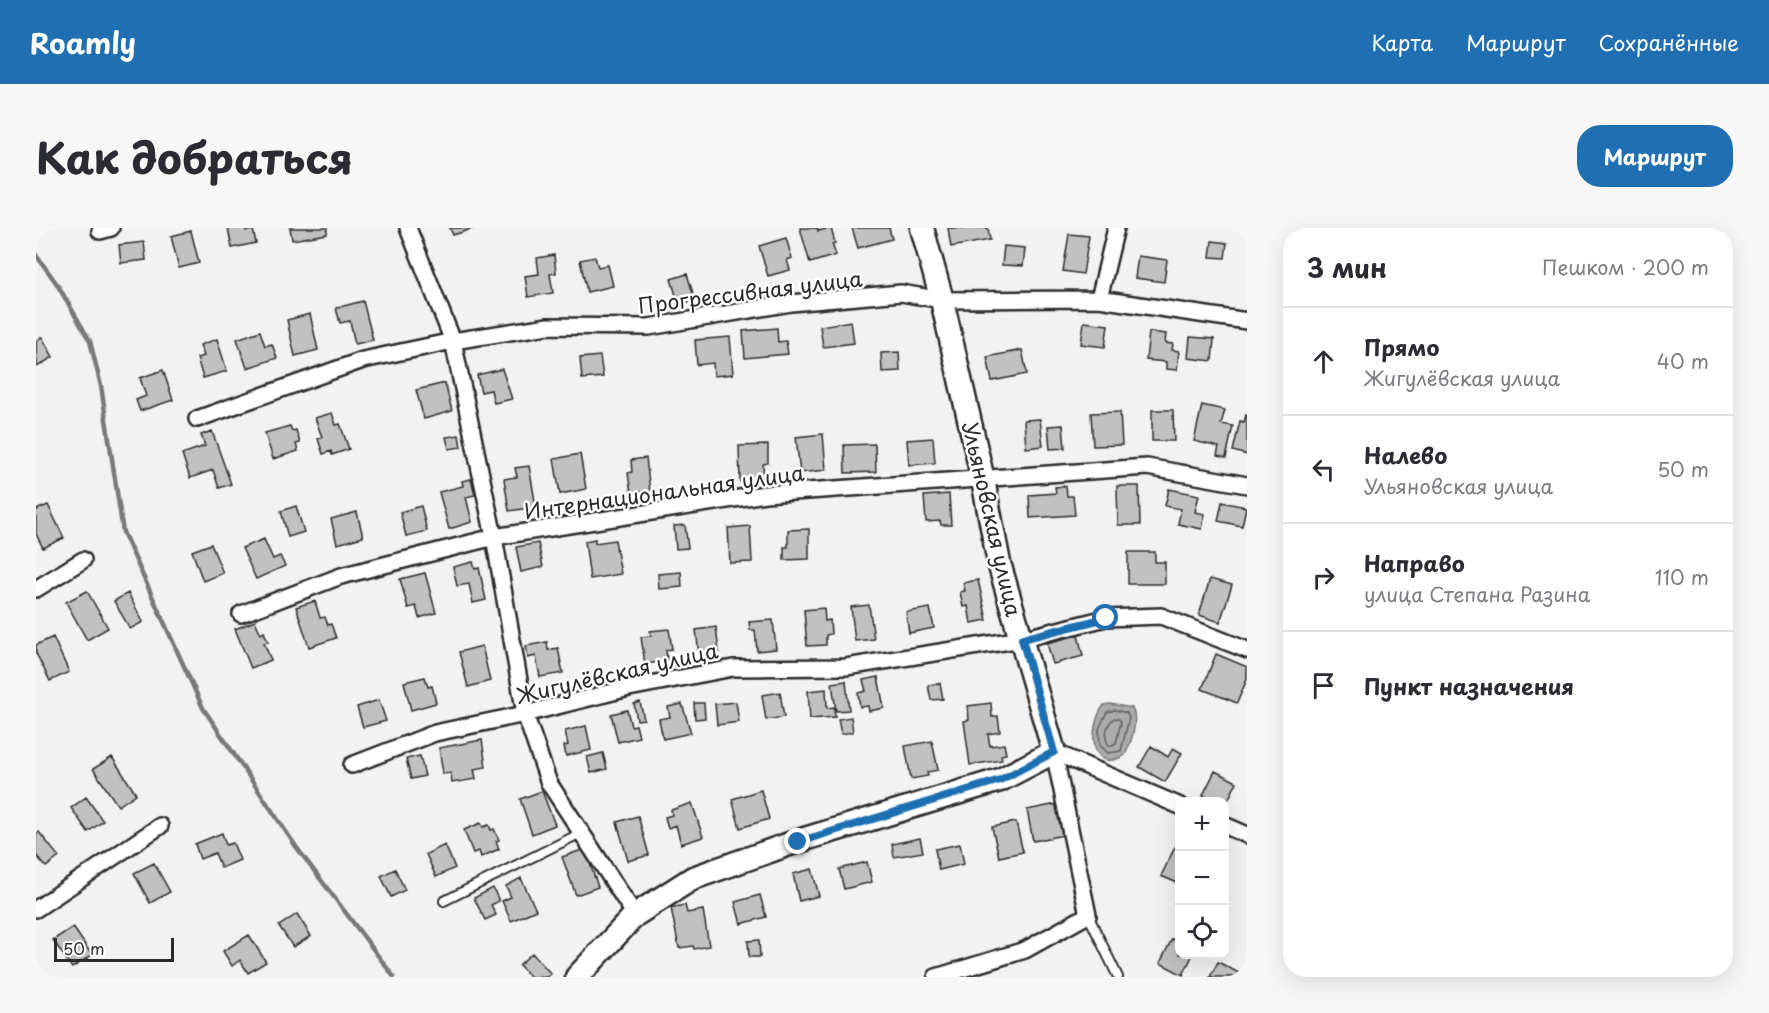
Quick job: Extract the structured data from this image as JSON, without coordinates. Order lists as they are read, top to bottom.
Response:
{
  "streets": {
    "street": [
      "Прогрессивная улица",
      "Интернациональная улица",
      "Ульяновская улица",
      "Жигулёвская улица"
    ]
  },
  "crossings": [
    ["Прогрессивная улица", "Ульяновская улица"],
    ["Интернациональная улица", "Ульяновская улица"],
    ["Ульяновская улица", "Жигулёвская улица"]
  ],
  "scale_bar": "50 m",
  "page": {
    "header": "Roamly",
    "nav": ["Карта", "Маршрут", "Сохранённые"],
    "title": "Как добраться",
    "buttons": "Маршрут",
    "heading": ["3 мин", "Пешком · 200 m"],
    "list": [
      ["Прямо", "Жигулёвская улица", "40 m"],
      ["Налево", "Ульяновская улица", "50 m"],
      ["Направо", "улица Степана Разина", "110 m"],
      "Пункт назначения"
    ],
    "map_buttons": ["+", "−"],
    "scale": "50 m"
  }
}
